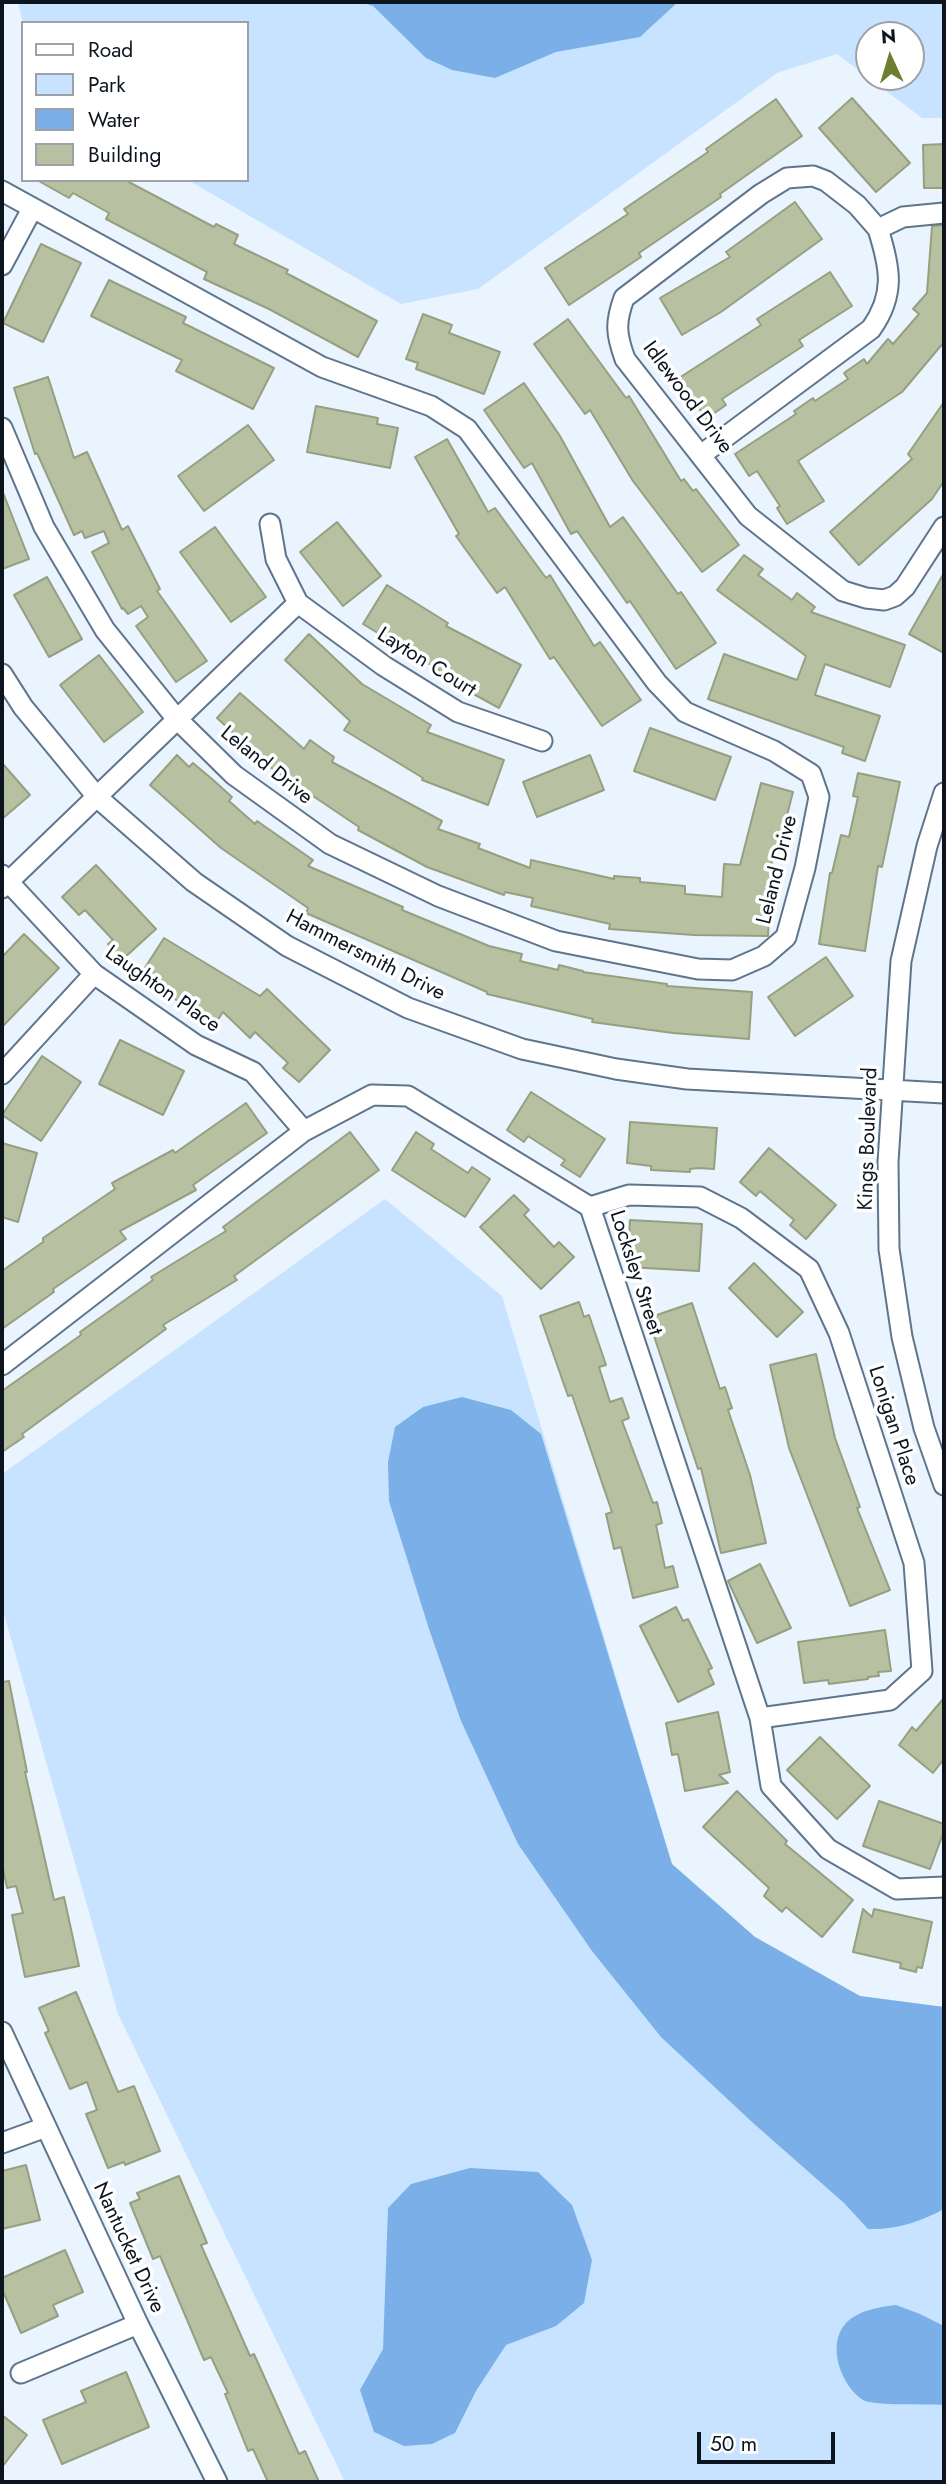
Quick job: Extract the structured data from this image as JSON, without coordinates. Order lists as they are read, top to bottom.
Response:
{
  "streets": {
    "street": [
      "Idlewood Drive",
      "Layton Court",
      "Leland Drive",
      "Hammersmith Drive",
      "Laughton Place",
      "Kings Boulevard",
      "Locksley Street",
      "Lonigan Place",
      "Nantucket Drive"
    ]
  },
  "crossings": [
    ["Hammersmith Drive", "Kings Boulevard"],
    ["Laughton Place", "Locksley Street"],
    ["Locksley Street", "Lonigan Place"]
  ],
  "legend": [
    "Road",
    "Park",
    "Water",
    "Building"
  ],
  "scale_bar": "50 m",
  "north": "top"
}
